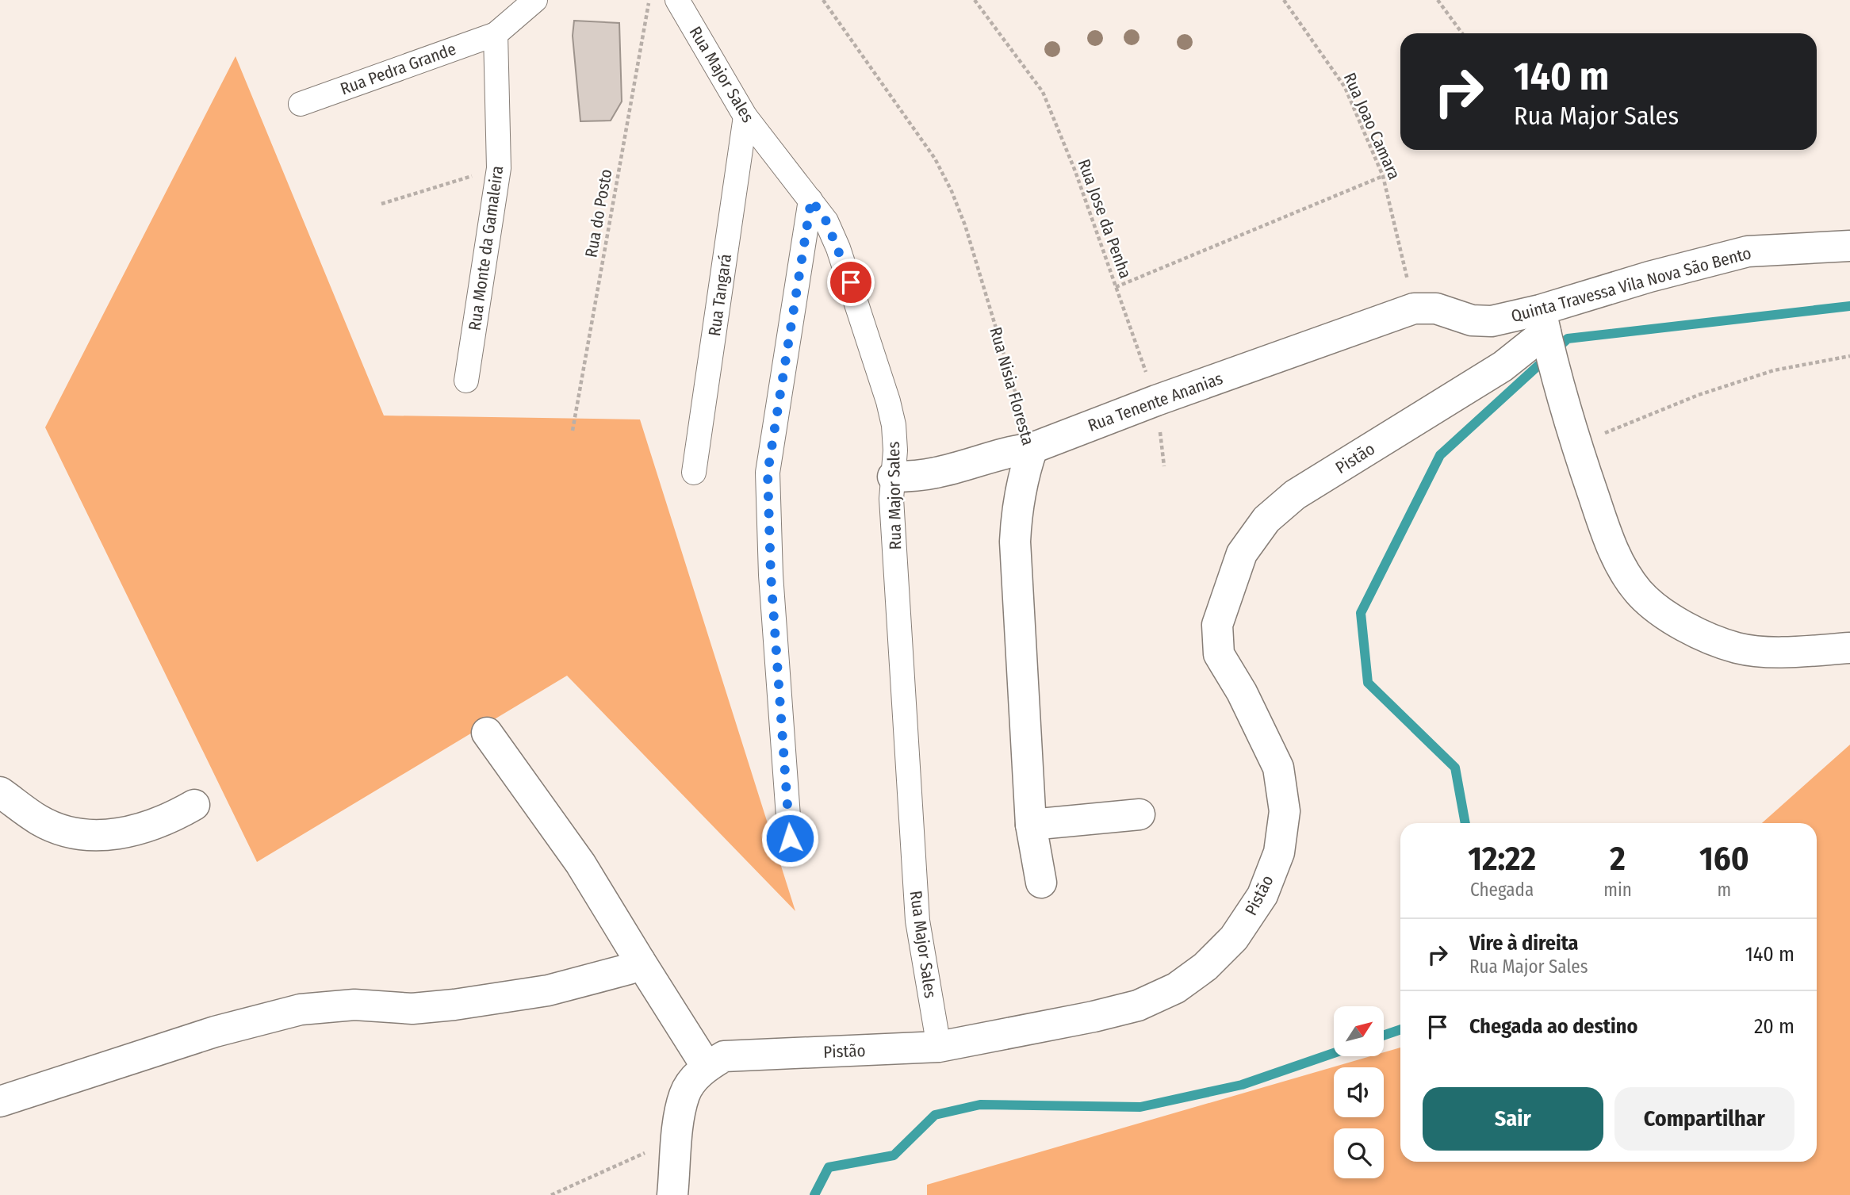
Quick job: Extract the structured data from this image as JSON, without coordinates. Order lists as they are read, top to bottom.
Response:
{
  "streets": {
    "street": [
      "Rua Pedra Grande",
      "Rua Major Sales",
      "Rua Monte da Gamaleira",
      "Quinta Travessa Vila Nova São Bento",
      "Rua Tangará",
      "Rua Nisia Floresta",
      "Rua Tenente Ananias",
      "Pistão"
    ],
    "path": ["Rua Joao Camara", "Rua do Posto", "Rua Jose da Penha"]
  },
  "crossings": [
    ["Rua Pedra Grande", "Rua Monte da Gamaleira"],
    ["Rua Major Sales", "Rua Tangará"],
    ["Rua Major Sales", "Rua Tenente Ananias"],
    ["Rua Major Sales", "Pistão"],
    ["Rua Joao Camara", "Quinta Travessa Vila Nova São Bento"],
    ["Rua Joao Camara", "Rua Tenente Ananias"],
    ["Rua Jose da Penha", "Rua Tenente Ananias"],
    ["Quinta Travessa Vila Nova São Bento", "Rua Tenente Ananias"],
    ["Quinta Travessa Vila Nova São Bento", "Pistão"],
    ["Rua Nisia Floresta", "Rua Tenente Ananias"]
  ],
  "north": "top right",
  "page": {
    "turn": ["140 m", "Rua Major Sales"],
    "eta": [
      "12:22",
      "Chegada",
      "2",
      "min",
      "160",
      "m"
    ],
    "list": [
      {
        "name": "Vire à direita",
        "note": "Rua Major Sales",
        "value": "140 m"
      },
      {
        "name": "Chegada ao destino",
        "value": "20 m"
      }
    ],
    "buttons": ["Sair", "Compartilhar"]
  }
}
